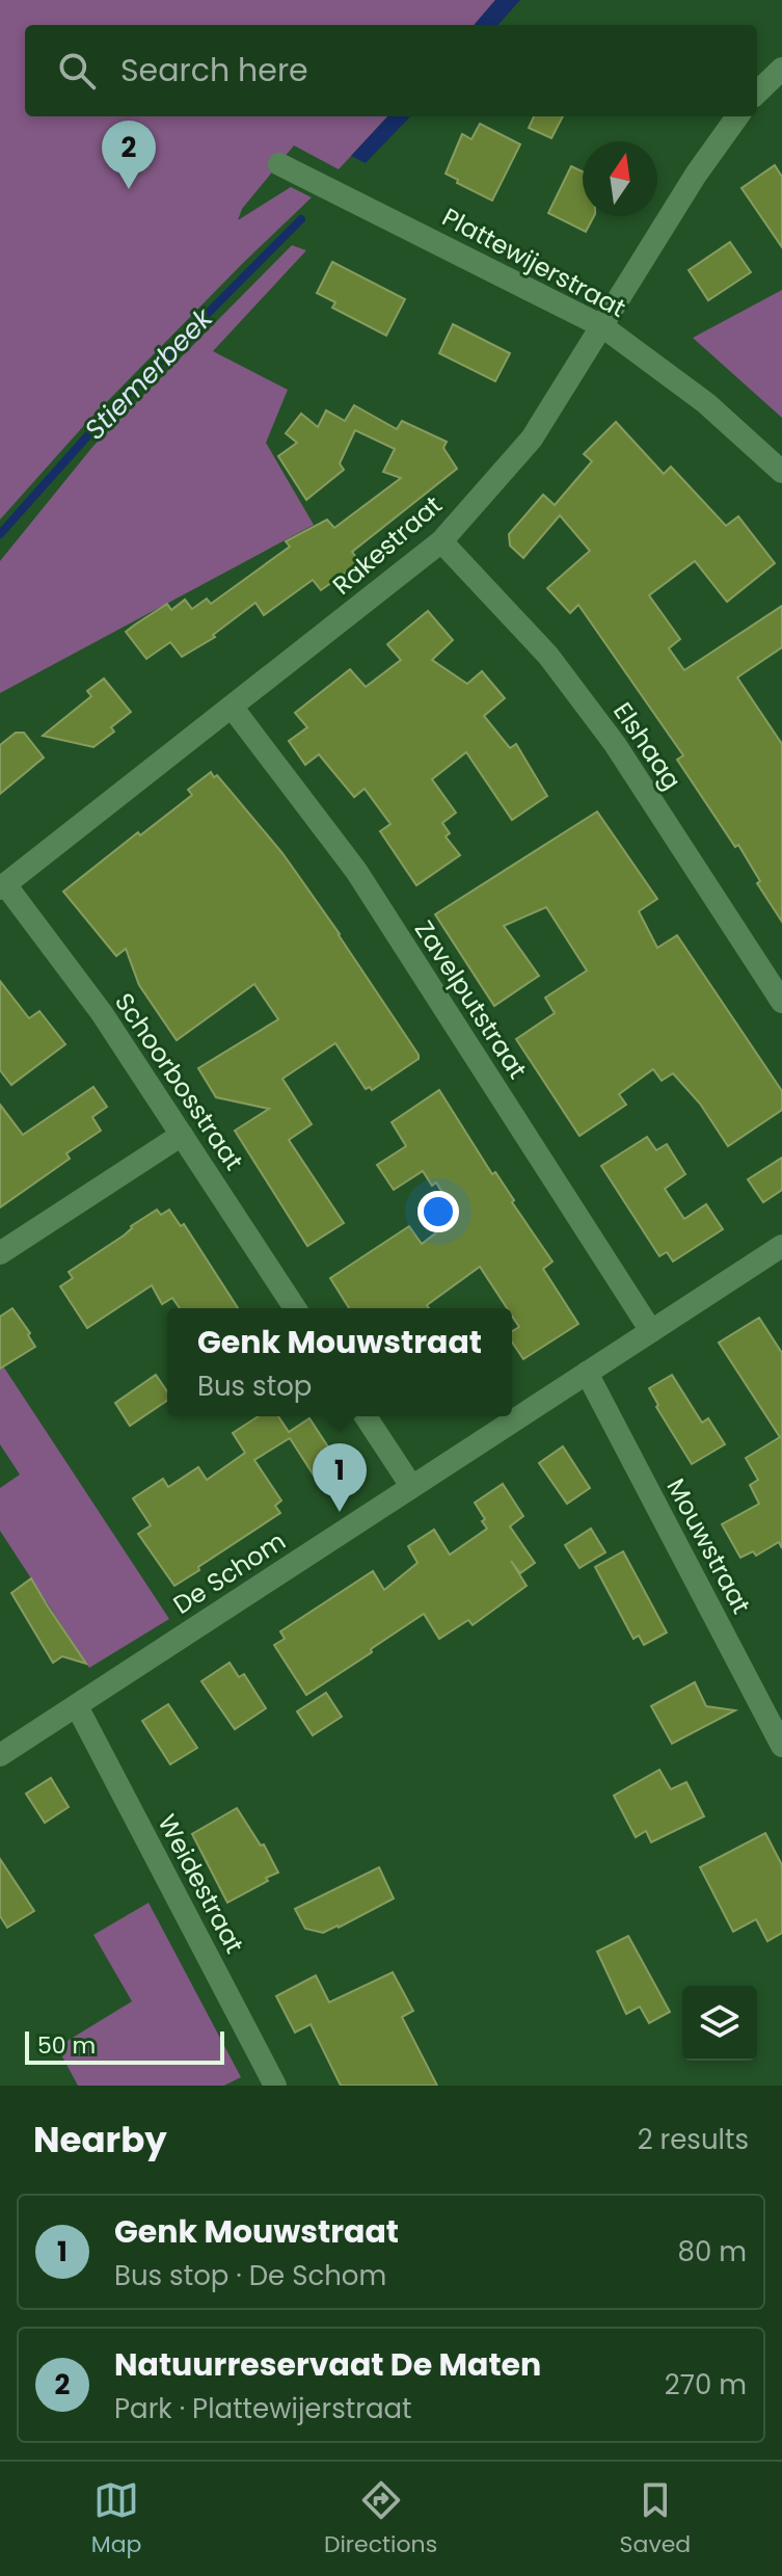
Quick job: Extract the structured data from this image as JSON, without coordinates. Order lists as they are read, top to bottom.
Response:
{
  "streets": {
    "street": [
      "Plattewijerstraat",
      "Rakestraat",
      "Elshaag",
      "Zavelputstraat",
      "Schoorbosstraat",
      "Mouwstraat",
      "De Schom",
      "Weidestraat"
    ]
  },
  "crossings": [
    ["Plattewijerstraat", "Rakestraat"],
    ["Rakestraat", "Elshaag"],
    ["Rakestraat", "Zavelputstraat"],
    ["Rakestraat", "Schoorbosstraat"],
    ["Zavelputstraat", "De Schom"],
    ["Mouwstraat", "De Schom"],
    ["De Schom", "Weidestraat"]
  ],
  "water": ["Stiemerbeek"],
  "scale_bar": "50 m",
  "north": "top",
  "page": {
    "search": "Search here",
    "pins": ["2", "1"],
    "popup": ["Genk Mouwstraat", "Bus stop"],
    "scale": "50 m",
    "heading": ["Nearby", "2 results"],
    "list": [
      {
        "mark": "1",
        "name": "Genk Mouwstraat",
        "note": "Bus stop · De Schom",
        "value": "80 m"
      },
      {
        "mark": "2",
        "name": "Natuurreservaat De Maten",
        "note": "Park · Plattewijerstraat",
        "value": "270 m"
      }
    ],
    "nav": ["Map", "Directions", "Saved"]
  }
}
